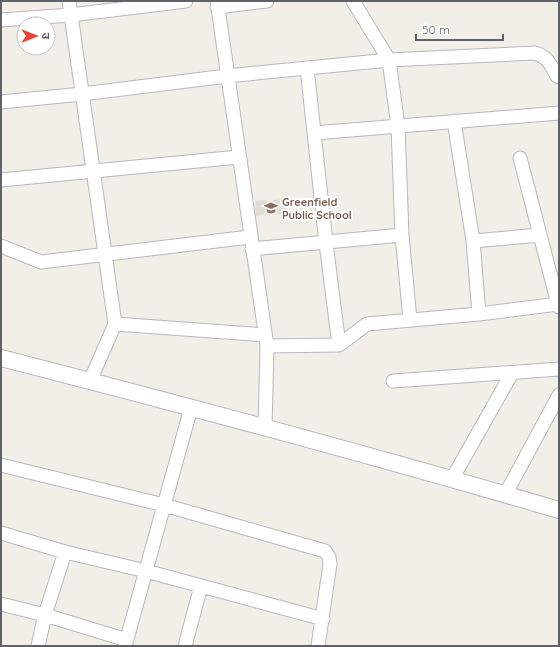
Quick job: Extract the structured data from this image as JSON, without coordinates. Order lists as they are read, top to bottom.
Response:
{
  "places": {
    "school or university": ["Greenfield Public School"]
  },
  "scale_bar": "50 m",
  "north": "right"
}
